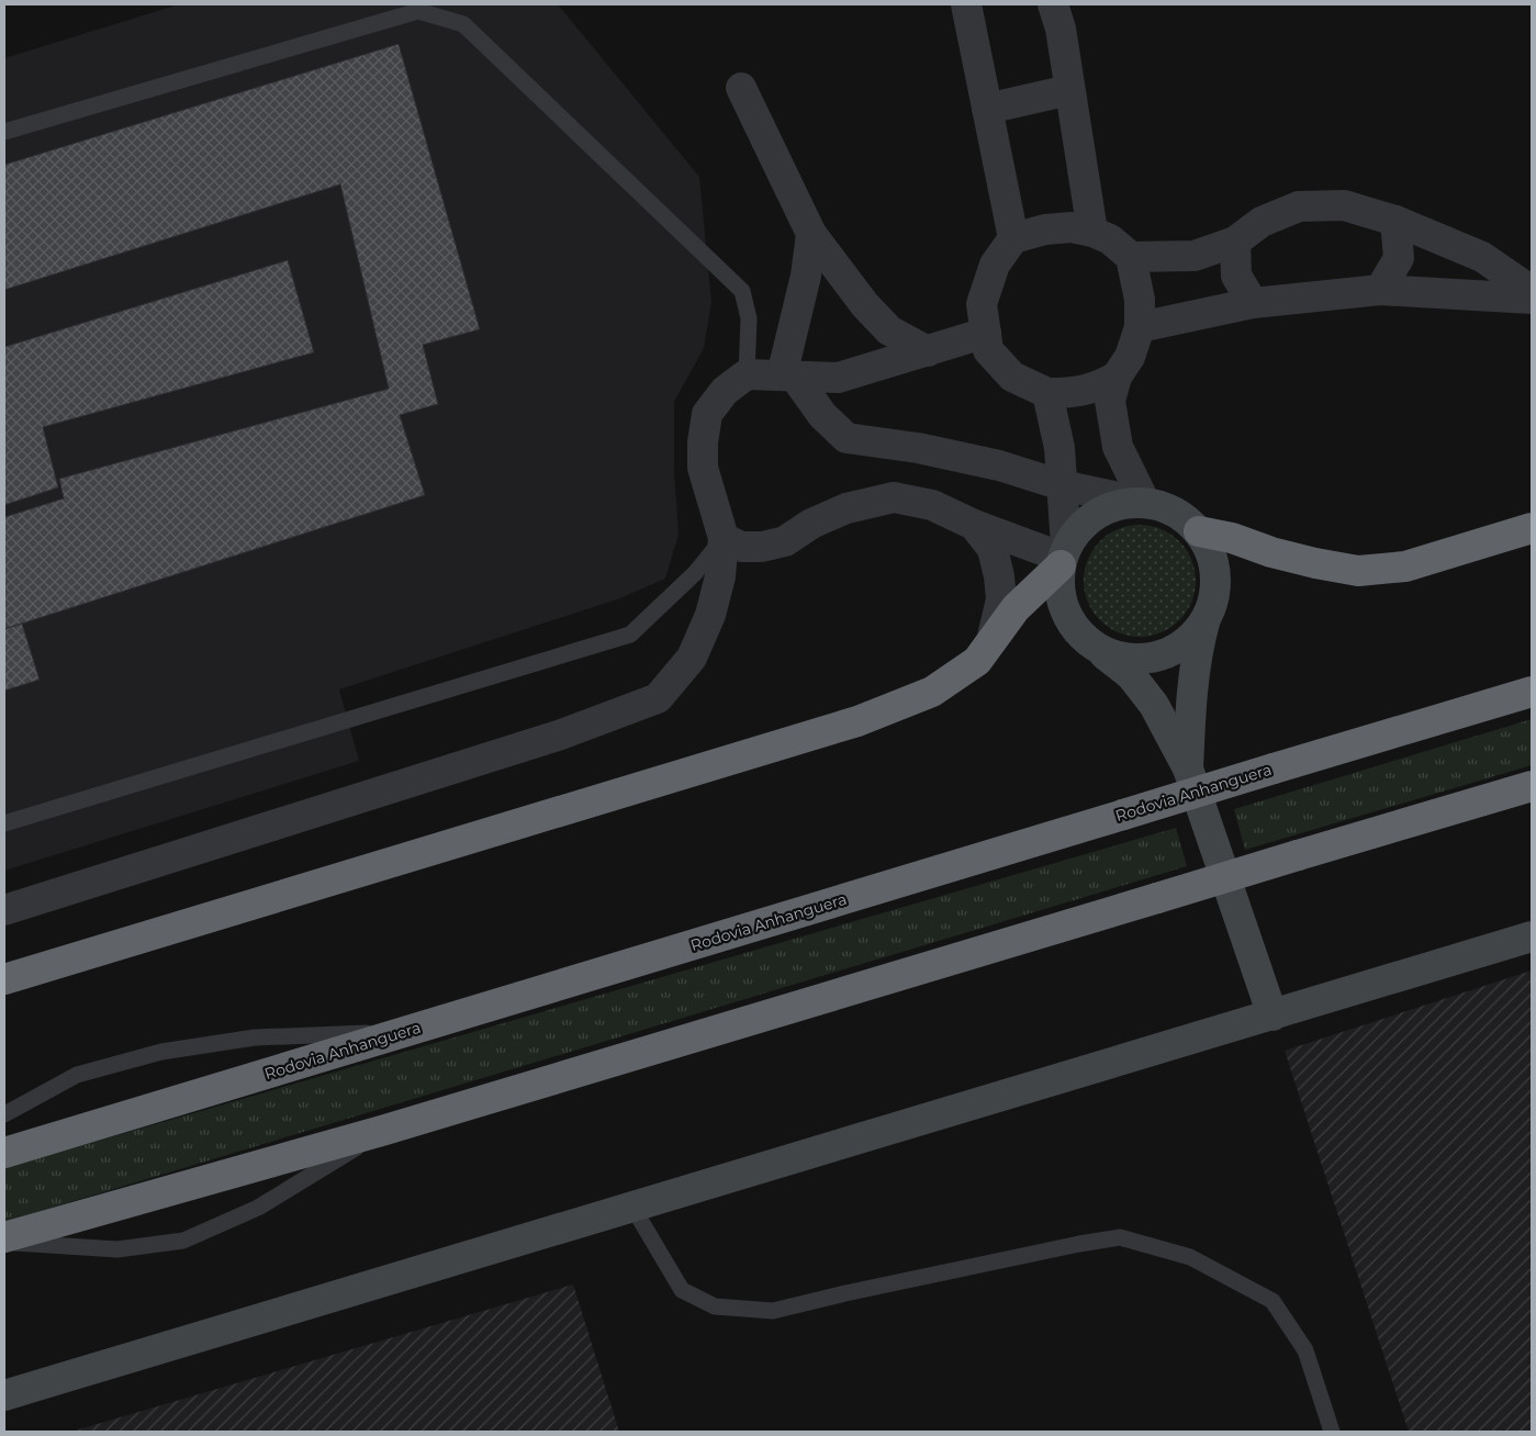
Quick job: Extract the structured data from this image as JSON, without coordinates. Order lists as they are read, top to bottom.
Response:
{
  "streets": {
    "highway": ["Rodovia Anhanguera"]
  }
}
